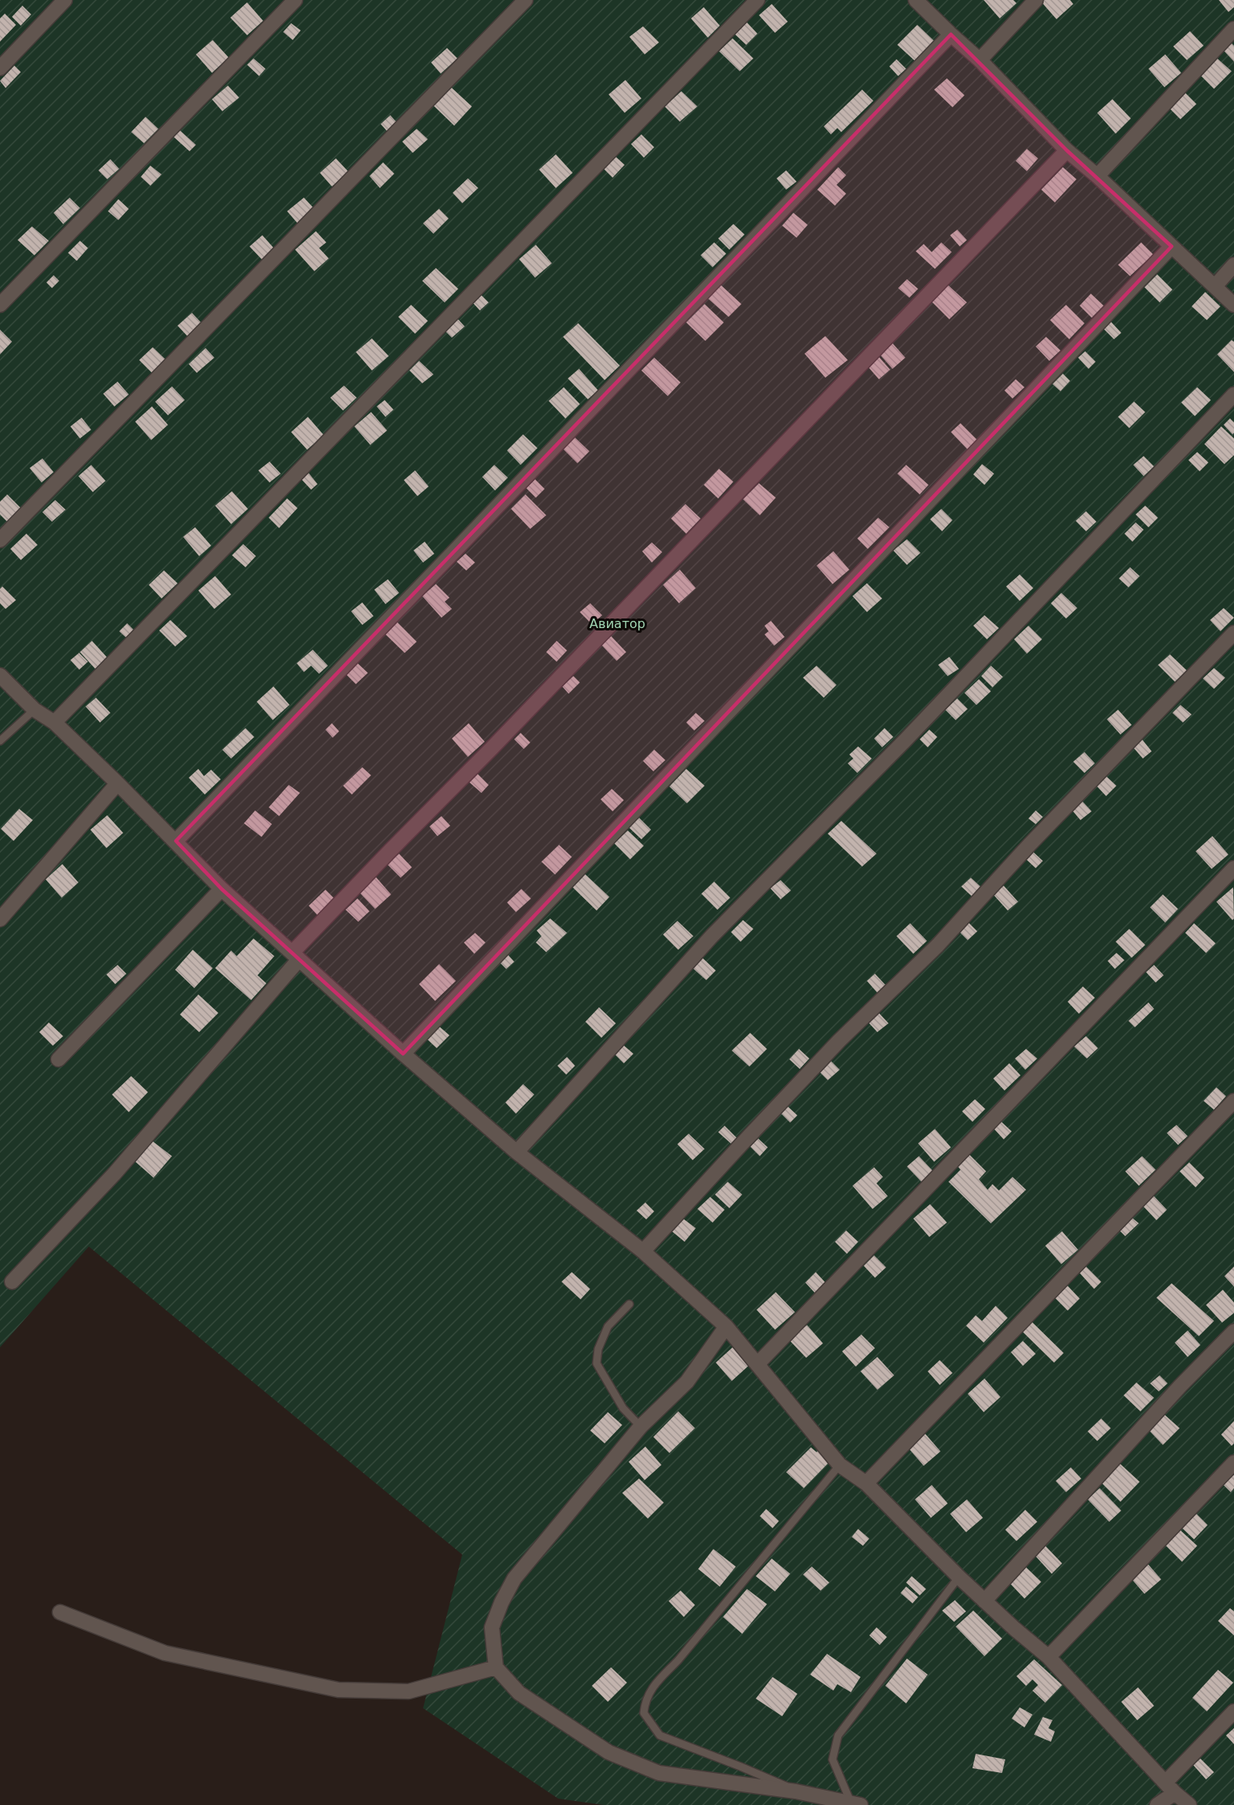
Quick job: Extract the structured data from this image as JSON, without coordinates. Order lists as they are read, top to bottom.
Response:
{
  "parks": ["Авиатор"]
}
